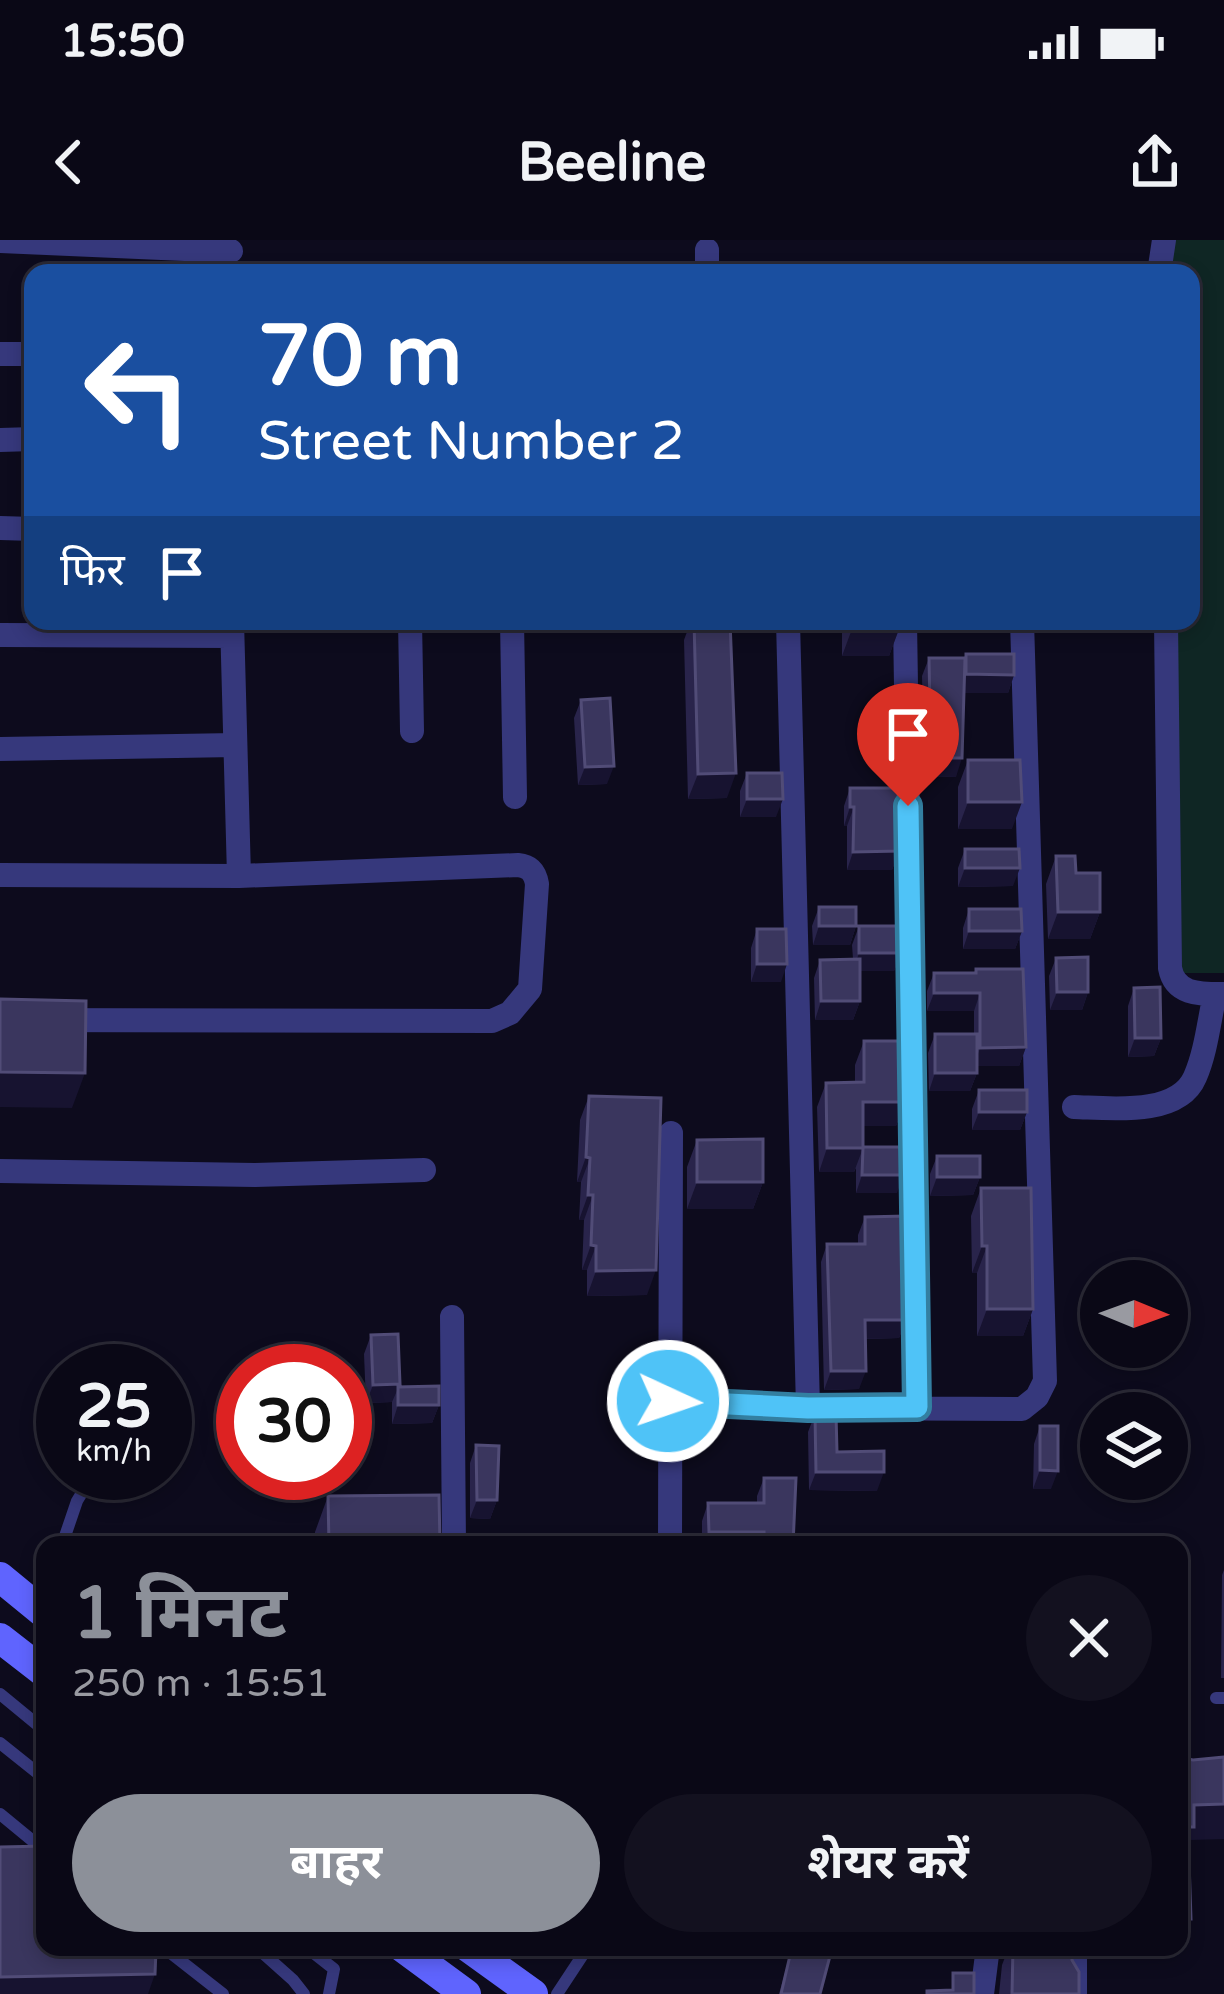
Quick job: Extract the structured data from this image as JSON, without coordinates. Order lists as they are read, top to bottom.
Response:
{
  "north": "right",
  "page": {
    "status": "15:50",
    "header": "Beeline",
    "turn": ["70 m", "Street Number 2"],
    "then": "फिर",
    "speed": "25 km/h",
    "limit": "30",
    "heading": ["1 मिनट", "250 m · 15:51"],
    "buttons": ["बाहर", "शेयर करें"]
  }
}
